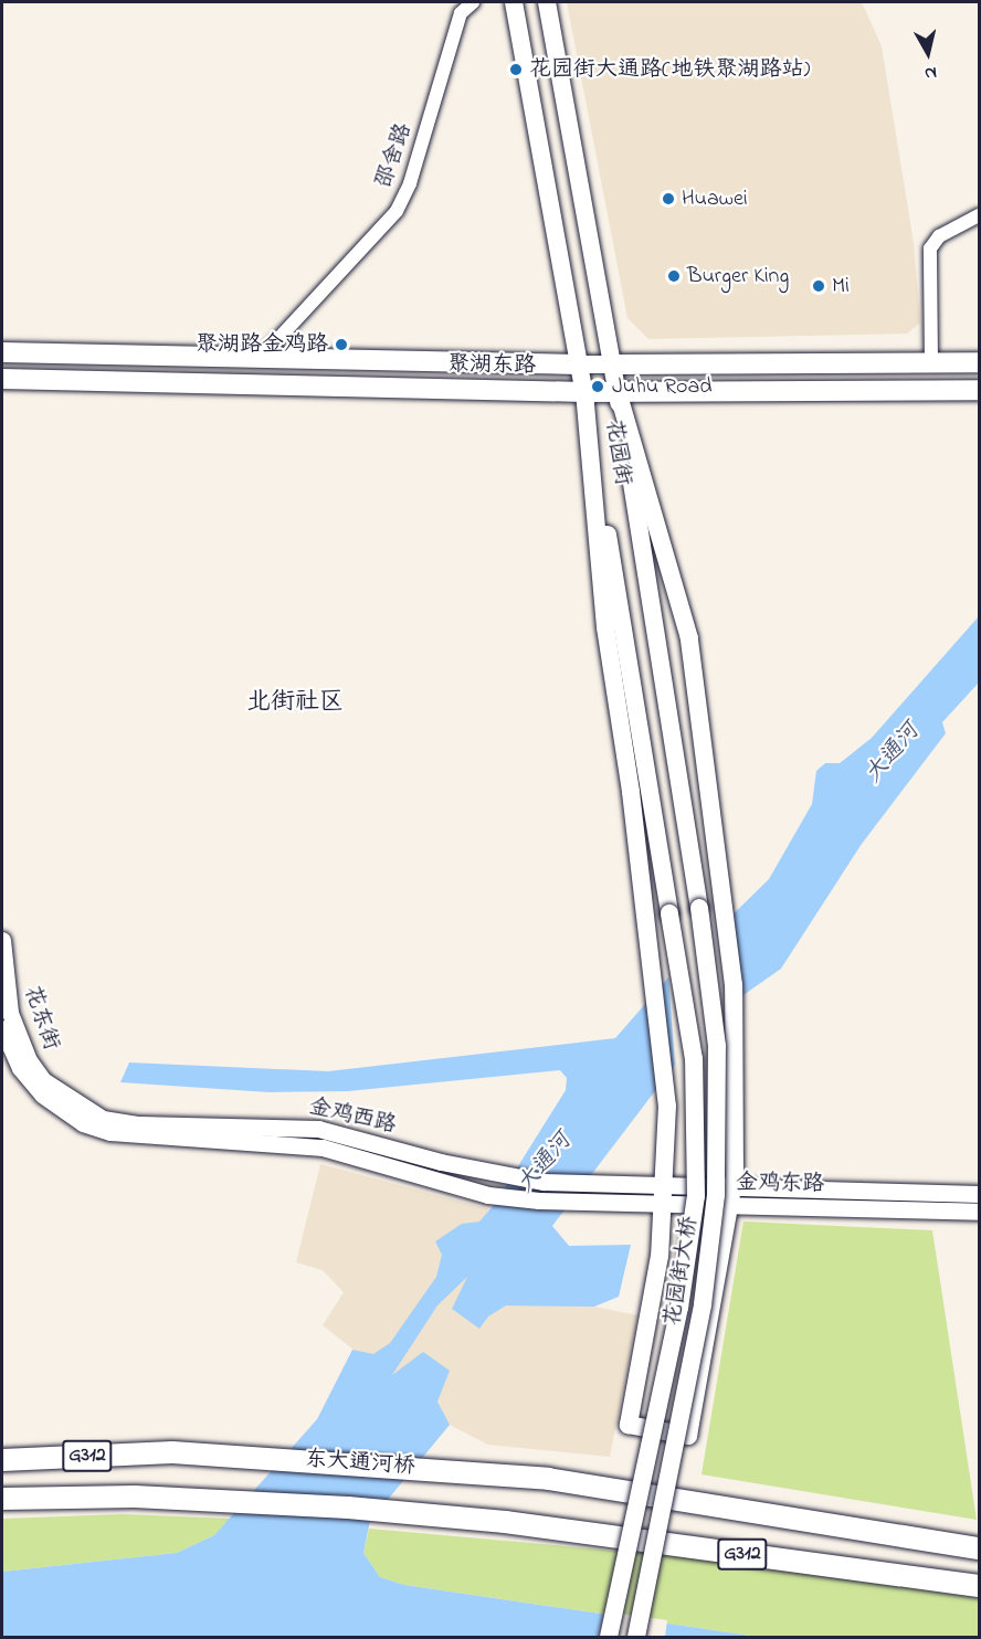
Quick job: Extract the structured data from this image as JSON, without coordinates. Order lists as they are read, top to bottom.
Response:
{
  "streets": {
    "highway": ["G312", "东大通河桥"],
    "main road": ["聚湖东路", "花园街", "花园街大桥"],
    "street": [
      "邵舍路",
      "花东街",
      "金鸡西路",
      "金鸡东路"
    ]
  },
  "crossings": [
    ["邵舍路", "聚湖东路"],
    ["聚湖东路", "花园街"],
    ["花园街", "花园街大桥"],
    ["花东街", "金鸡西路"],
    ["金鸡西路", "金鸡东路"]
  ],
  "districts": ["北街社区"],
  "water": ["大通河"],
  "places": [
    "花园街大通路(地铁聚湖路站)",
    "Huawei",
    "Burger King",
    "Mi",
    "聚湖路金鸡路",
    "Juhu Road"
  ],
  "north": "bottom"
}
